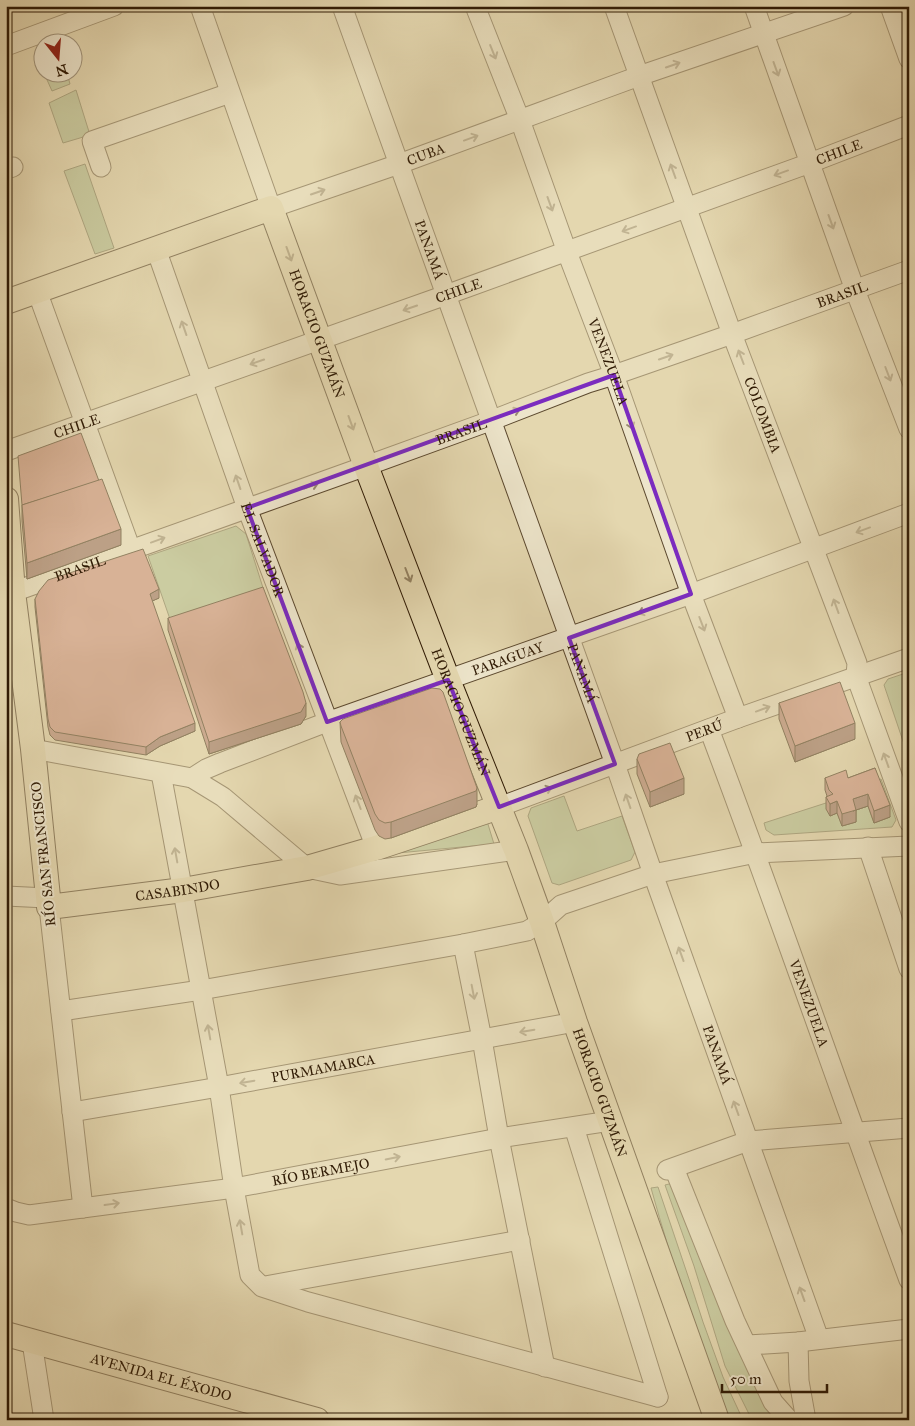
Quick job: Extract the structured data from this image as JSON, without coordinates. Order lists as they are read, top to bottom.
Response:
{
  "streets": {
    "main road": [
      "CUBA",
      "HORACIO GUZMÁN",
      "RÍO SAN FRANCISCO",
      "CASABINDO",
      "AVENIDA EL ÉXODO"
    ],
    "street": [
      "CHILE",
      "PANAMÁ",
      "BRASIL",
      "VENEZUELA",
      "COLOMBIA",
      "EL SALVADOR",
      "PARAGUAY",
      "PERÚ",
      "PURMAMARCA",
      "RÍO BERMEJO"
    ]
  },
  "crossings": [
    ["CHILE", "PANAMÁ"],
    ["CHILE", "HORACIO GUZMÁN"],
    ["CHILE", "VENEZUELA"],
    ["CHILE", "COLOMBIA"],
    ["CHILE", "EL SALVADOR"],
    ["CUBA", "PANAMÁ"],
    ["CUBA", "HORACIO GUZMÁN"],
    ["CUBA", "VENEZUELA"],
    ["CUBA", "COLOMBIA"],
    ["CUBA", "EL SALVADOR"],
    ["PANAMÁ", "BRASIL"],
    ["PANAMÁ", "PARAGUAY"],
    ["PANAMÁ", "PERÚ"],
    ["BRASIL", "HORACIO GUZMÁN"],
    ["BRASIL", "VENEZUELA"],
    ["BRASIL", "COLOMBIA"],
    ["BRASIL", "EL SALVADOR"],
    ["BRASIL", "RÍO SAN FRANCISCO"],
    ["HORACIO GUZMÁN", "PARAGUAY"],
    ["HORACIO GUZMÁN", "PERÚ"],
    ["HORACIO GUZMÁN", "CASABINDO"],
    ["HORACIO GUZMÁN", "PURMAMARCA"],
    ["HORACIO GUZMÁN", "RÍO BERMEJO"],
    ["VENEZUELA", "PARAGUAY"],
    ["VENEZUELA", "PERÚ"],
    ["COLOMBIA", "PARAGUAY"],
    ["COLOMBIA", "PERÚ"],
    ["EL SALVADOR", "PARAGUAY"],
    ["EL SALVADOR", "CASABINDO"],
    ["PERÚ", "CASABINDO"],
    ["RÍO SAN FRANCISCO", "CASABINDO"],
    ["RÍO SAN FRANCISCO", "PURMAMARCA"],
    ["RÍO SAN FRANCISCO", "RÍO BERMEJO"]
  ],
  "one_way": [
    "CHILE",
    "CUBA",
    "PANAMÁ",
    "BRASIL",
    "VENEZUELA"
  ],
  "scale_bar": "50 m",
  "north": "bottom"
}
